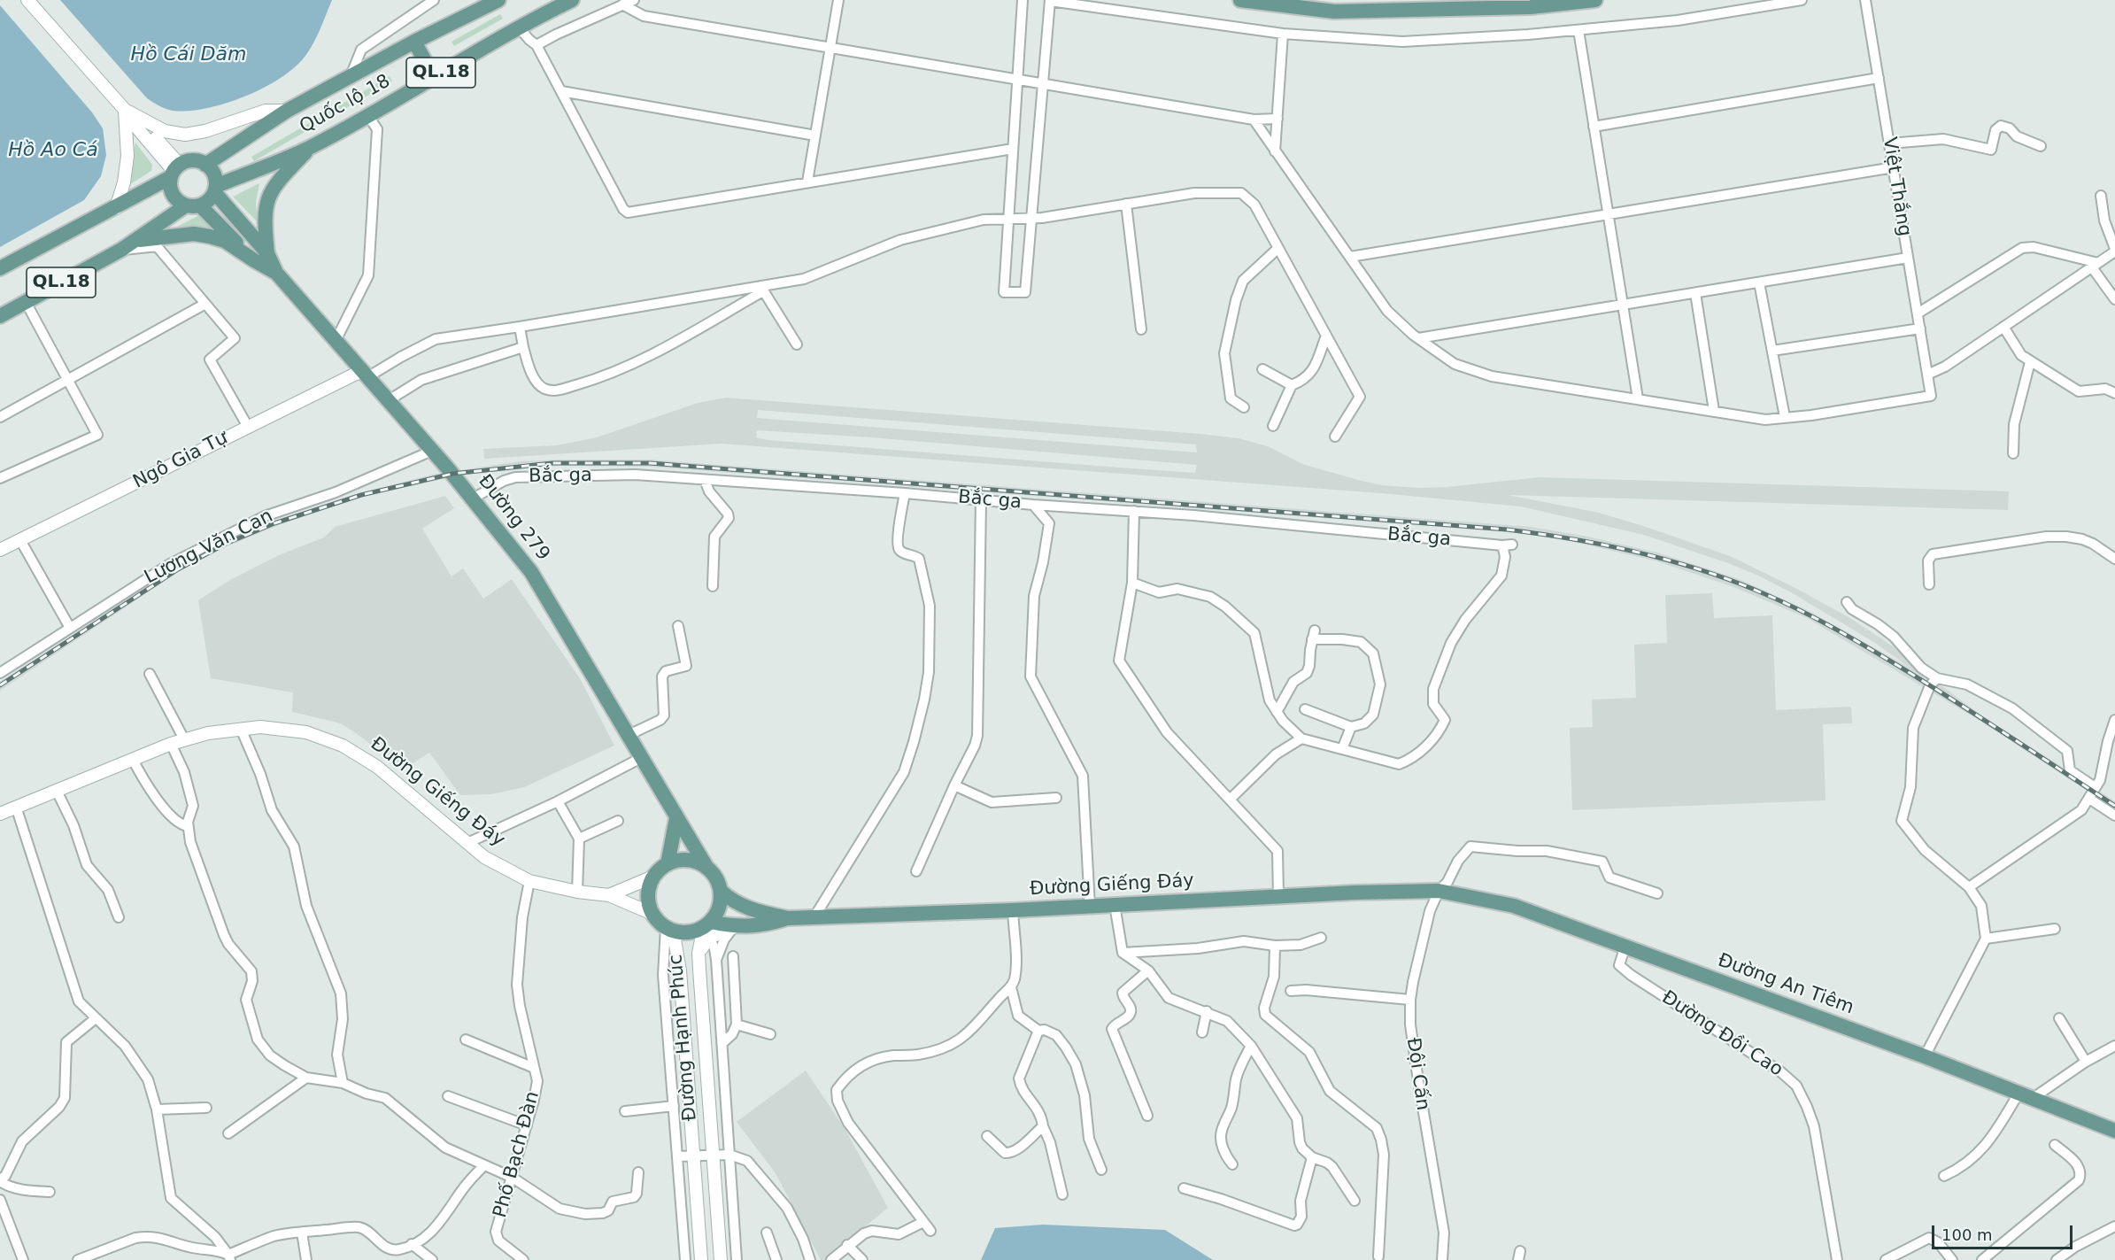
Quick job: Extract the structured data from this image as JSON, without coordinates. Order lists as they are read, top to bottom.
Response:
{
  "streets": {
    "main road": [
      "QL.18",
      "Quốc lộ 18",
      "Ngô Gia Tự",
      "Đường 279",
      "Đường Giếng Đáy",
      "Đường An Tiêm",
      "Đường Hạnh Phúc"
    ],
    "street": [
      "Việt Thắng",
      "Bắc ga",
      "Lương Văn Can",
      "Đường Đồi Cao",
      "Đội Cấn",
      "Phố Bạch Đàn"
    ]
  },
  "crossings": [
    ["QL.18", "Quốc lộ 18"],
    ["Ngô Gia Tự", "Đường 279"],
    ["Bắc ga", "Đường 279"],
    ["Đường 279", "Lương Văn Can"],
    ["Đường 279", "Đường Giếng Đáy"],
    ["Đường 279", "Đường Hạnh Phúc"],
    ["Đường Giếng Đáy", "Đường An Tiêm"],
    ["Đường Giếng Đáy", "Đường Hạnh Phúc"],
    ["Đường Giếng Đáy", "Đội Cấn"],
    ["Đường Giếng Đáy", "Phố Bạch Đàn"],
    ["Đường An Tiêm", "Đường Đồi Cao"],
    ["Đường An Tiêm", "Đội Cấn"]
  ],
  "water": ["Hồ Cái Dăm", "Hồ Ao Cá"],
  "scale_bar": "100 m"
}
